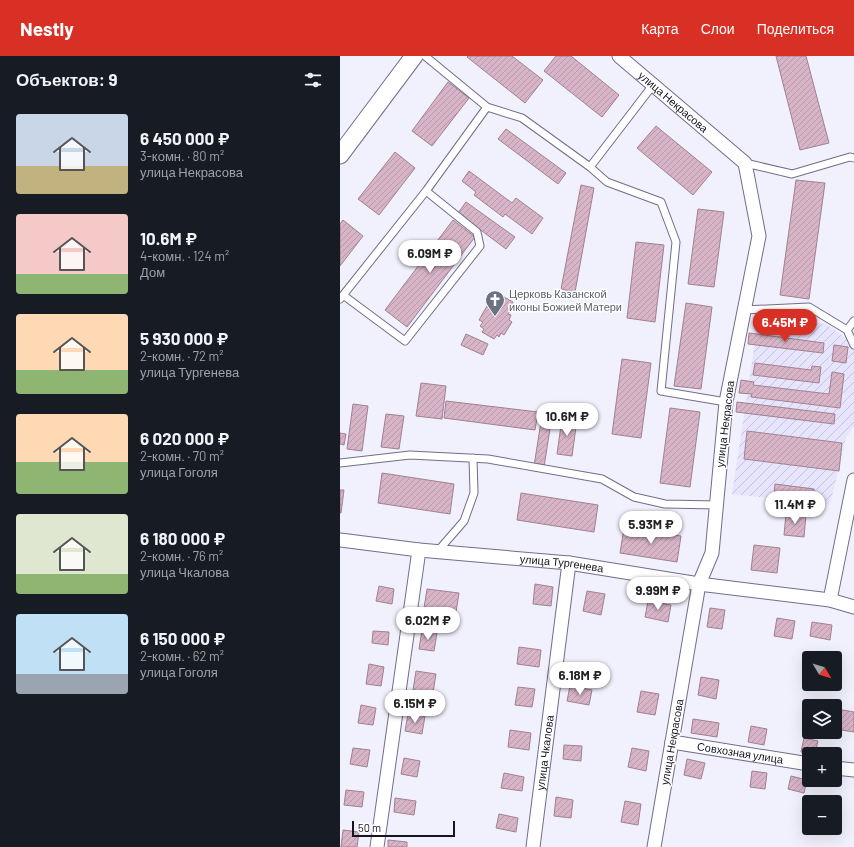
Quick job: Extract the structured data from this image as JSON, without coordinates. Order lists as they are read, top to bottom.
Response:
{
  "streets": {
    "street": [
      "улица Некрасова",
      "улица Тургенева",
      "улица Чкалова",
      "Совхозная улица"
    ]
  },
  "crossings": [
    ["улица Некрасова", "улица Тургенева"],
    ["улица Некрасова", "Совхозная улица"],
    ["улица Тургенева", "улица Чкалова"]
  ],
  "places": {
    "church": ["Церковь Казанской иконы Божией Матери"]
  },
  "scale_bar": "50 m",
  "north": "bottom right",
  "page": {
    "header": "Nestly",
    "nav": ["Карта", "Слои", "Поделиться"],
    "heading": "Объектов: 9",
    "list": [
      {
        "name": "6 450 000 ₽",
        "note": "3-комн. · 80 m² · улица Некрасова"
      },
      {
        "name": "10.6M ₽",
        "note": "4-комн. · 124 m² · Дом"
      },
      {
        "name": "5 930 000 ₽",
        "note": "2-комн. · 72 m² · улица Тургенева"
      },
      {
        "name": "6 020 000 ₽",
        "note": "2-комн. · 70 m² · улица Гоголя"
      },
      {
        "name": "6 180 000 ₽",
        "note": "2-комн. · 76 m² · улица Чкалова"
      },
      {
        "name": "6 150 000 ₽",
        "note": "2-комн. · 62 m² · улица Гоголя"
      }
    ],
    "price": [
      "6.09M ₽",
      "6.45M ₽",
      "10.6M ₽",
      "11.4M ₽",
      "5.93M ₽",
      "9.99M ₽",
      "6.02M ₽",
      "6.18M ₽",
      "6.15M ₽"
    ],
    "map_buttons": ["+", "−"],
    "scale": "50 m"
  }
}
